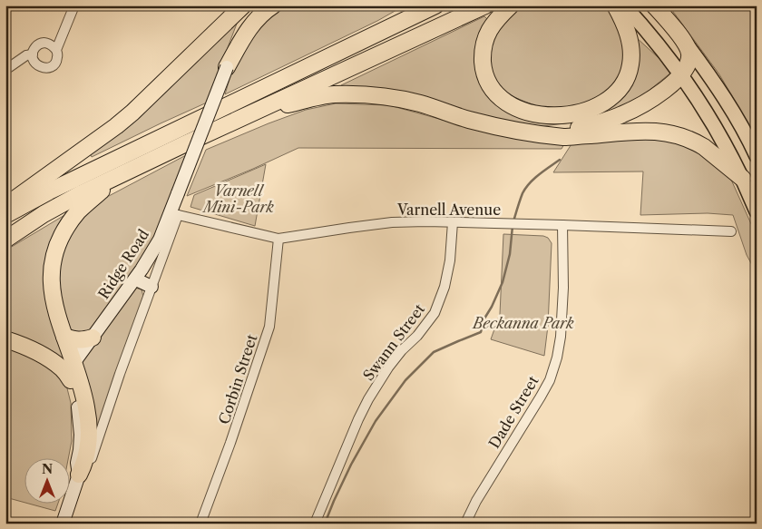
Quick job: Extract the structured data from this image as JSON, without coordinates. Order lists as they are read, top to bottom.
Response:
{
  "streets": {
    "street": [
      "Varnell Avenue",
      "Ridge Road",
      "Swann Street",
      "Corbin Street",
      "Dade Street"
    ]
  },
  "crossings": [
    ["Varnell Avenue", "Ridge Road"],
    ["Varnell Avenue", "Swann Street"],
    ["Varnell Avenue", "Corbin Street"],
    ["Varnell Avenue", "Dade Street"]
  ],
  "parks": ["Varnell Mini-Park", "Beckanna Park"],
  "north": "top"
}
